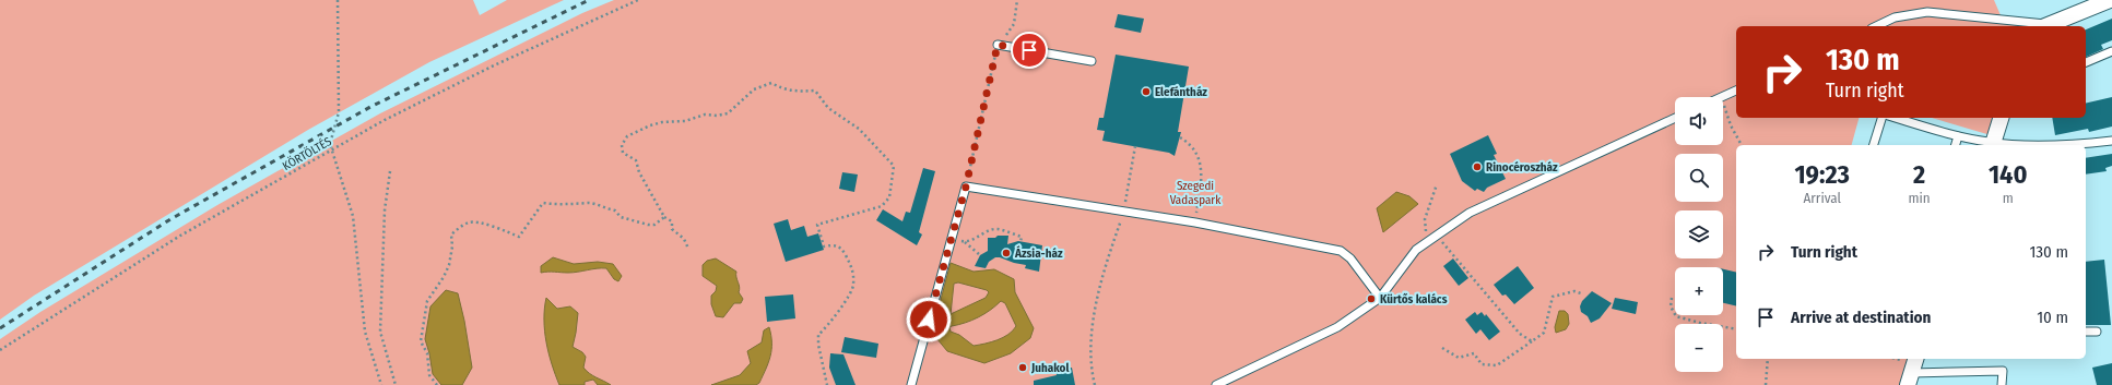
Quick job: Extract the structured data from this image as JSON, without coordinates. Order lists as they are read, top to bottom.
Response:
{
  "streets": {
    "path": ["KÖRTÖLTÉS"]
  },
  "parks": ["Szegedi Vadaspark"],
  "places": [
    "Elefántház",
    "Rinocéroszház",
    "Ázsia-ház",
    "Kürtős kalács",
    "Juhakol"
  ],
  "page": {
    "turn": ["130 m", "Turn right"],
    "map_buttons": ["+", "−"],
    "eta": [
      "19:23",
      "Arrival",
      "2",
      "min",
      "140",
      "m"
    ],
    "list": [
      {
        "name": "Turn right",
        "value": "130 m"
      },
      {
        "name": "Arrive at destination",
        "value": "10 m"
      }
    ]
  }
}
